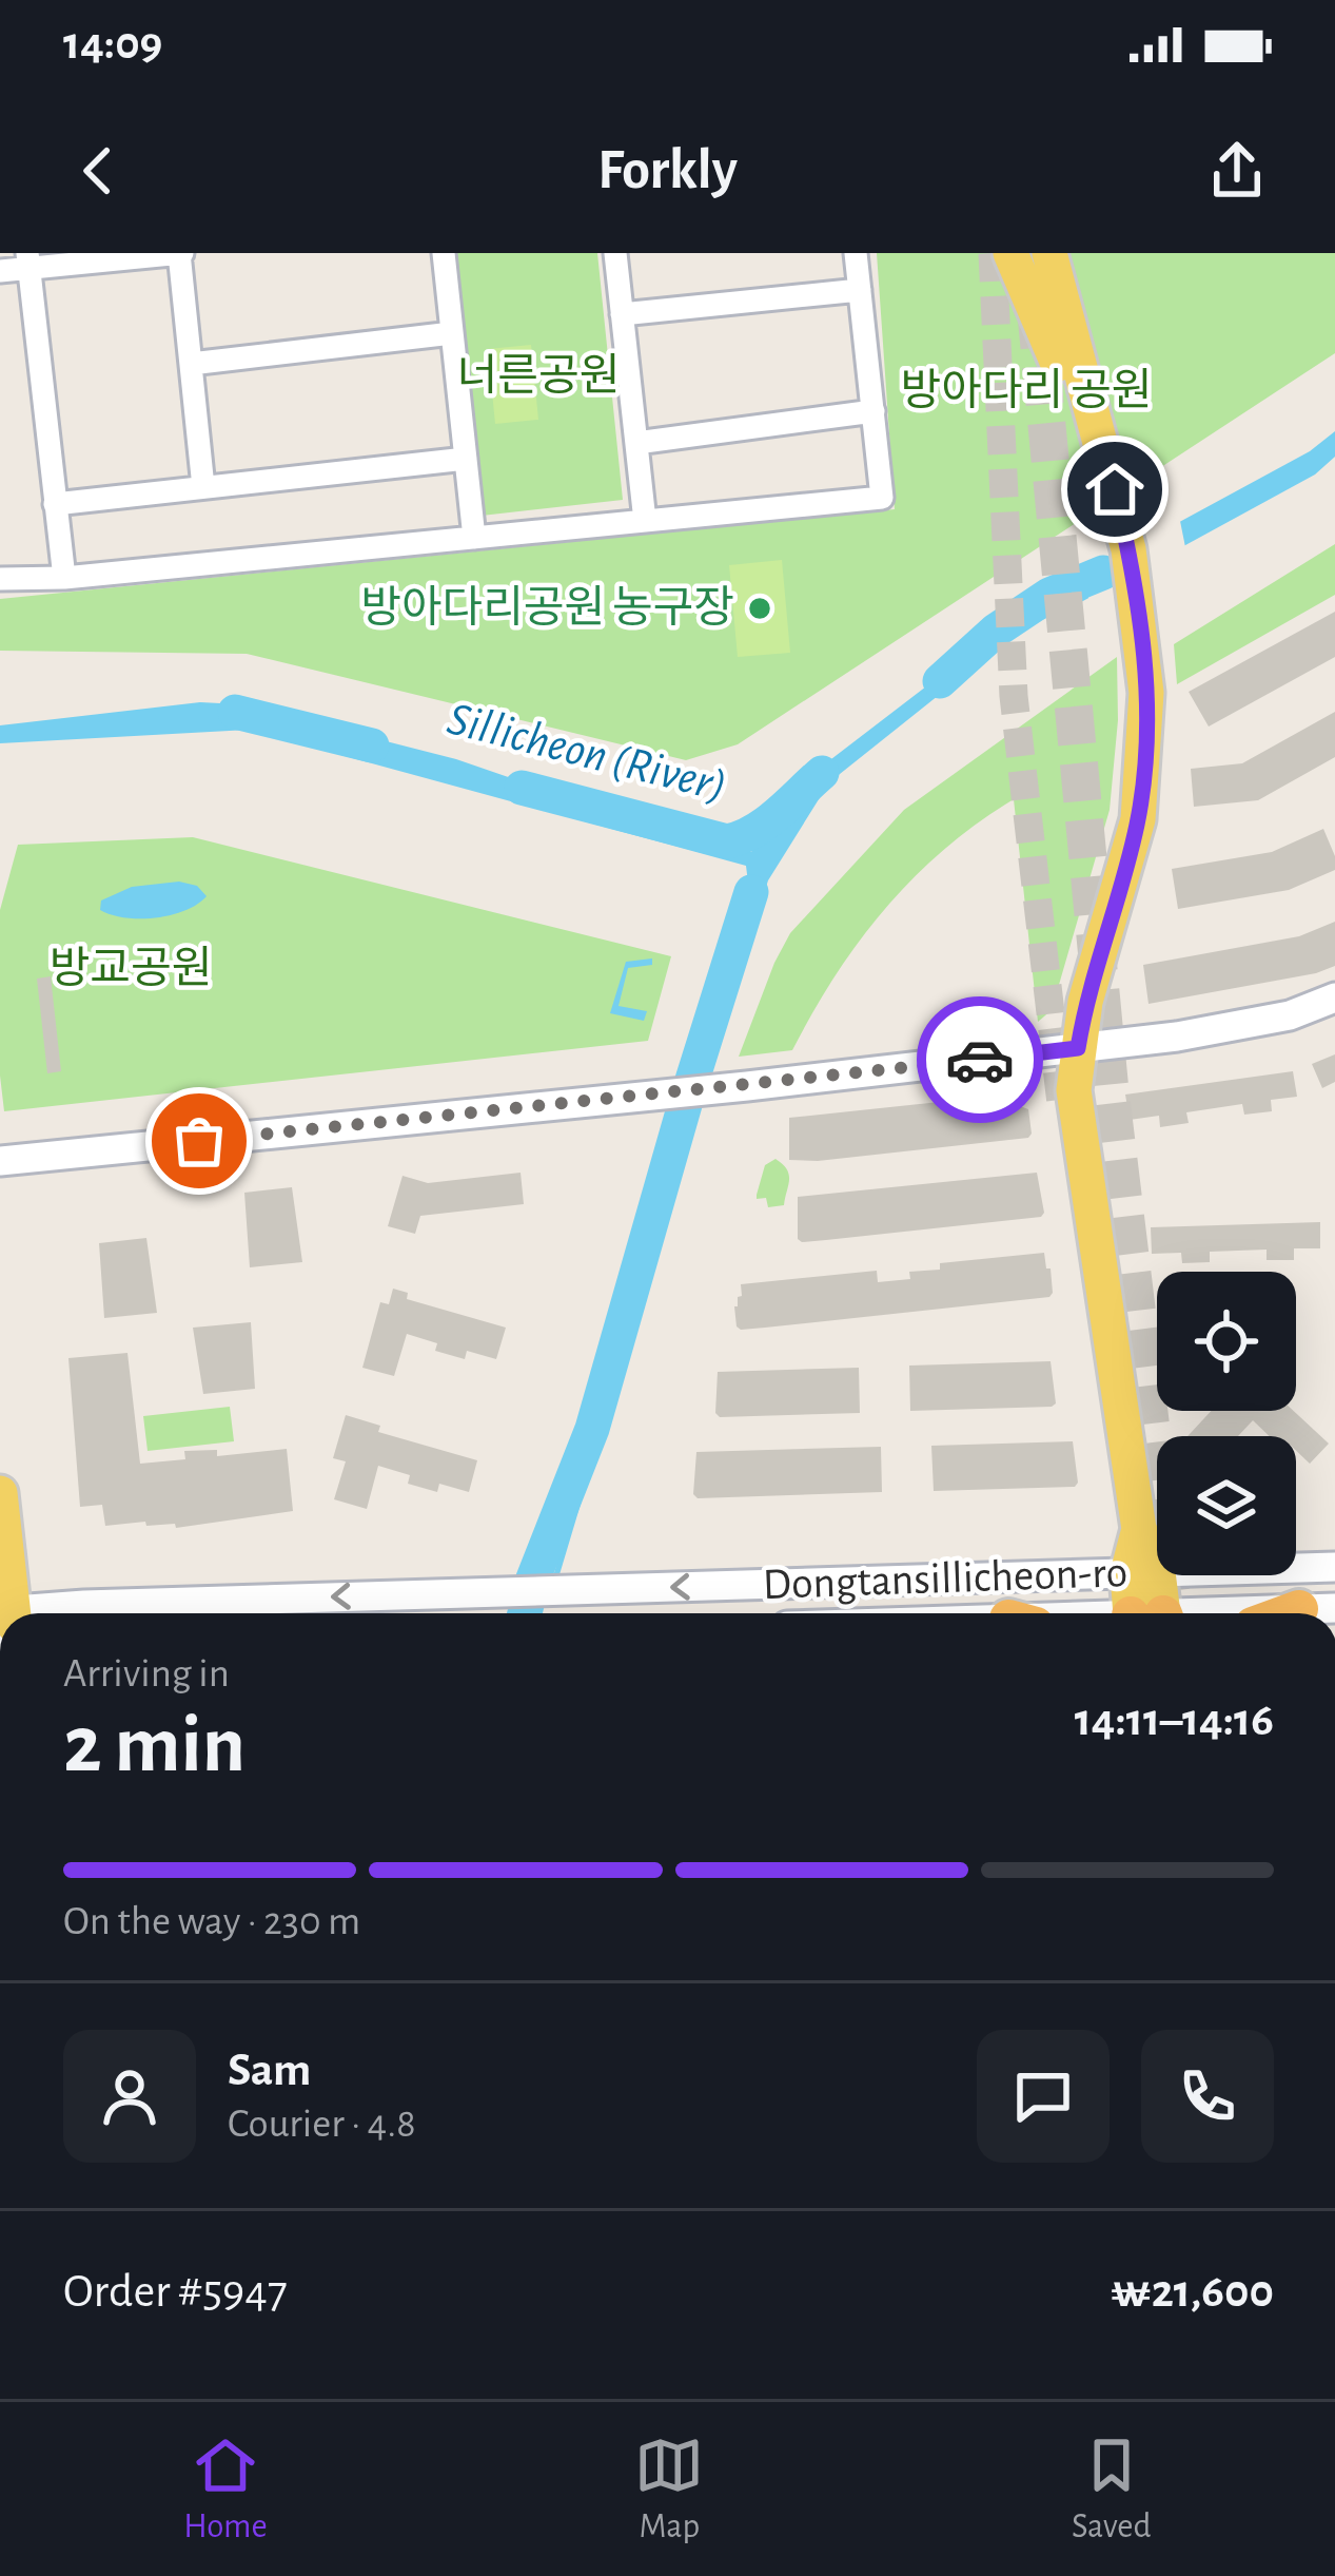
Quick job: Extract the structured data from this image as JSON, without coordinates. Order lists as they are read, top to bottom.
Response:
{
  "streets": {
    "street": ["Dongtansillicheon-ro"]
  },
  "one_way": ["Dongtansillicheon-ro"],
  "water": ["Sillicheon (River)"],
  "parks": ["너른공원", "방아다리 공원", "방교공원"],
  "places": ["방아다리공원 농구장"],
  "page": {
    "status": "14:09",
    "header": "Forkly",
    "heading": ["2 min", "Arriving in", "14:11–14:16"],
    "panel": [
      "Sam",
      "Courier · 4.8",
      "Order #5947",
      "₩21,600"
    ],
    "bar": "On the way · 230 m",
    "tabs": ["Home", "Map", "Saved"]
  }
}
